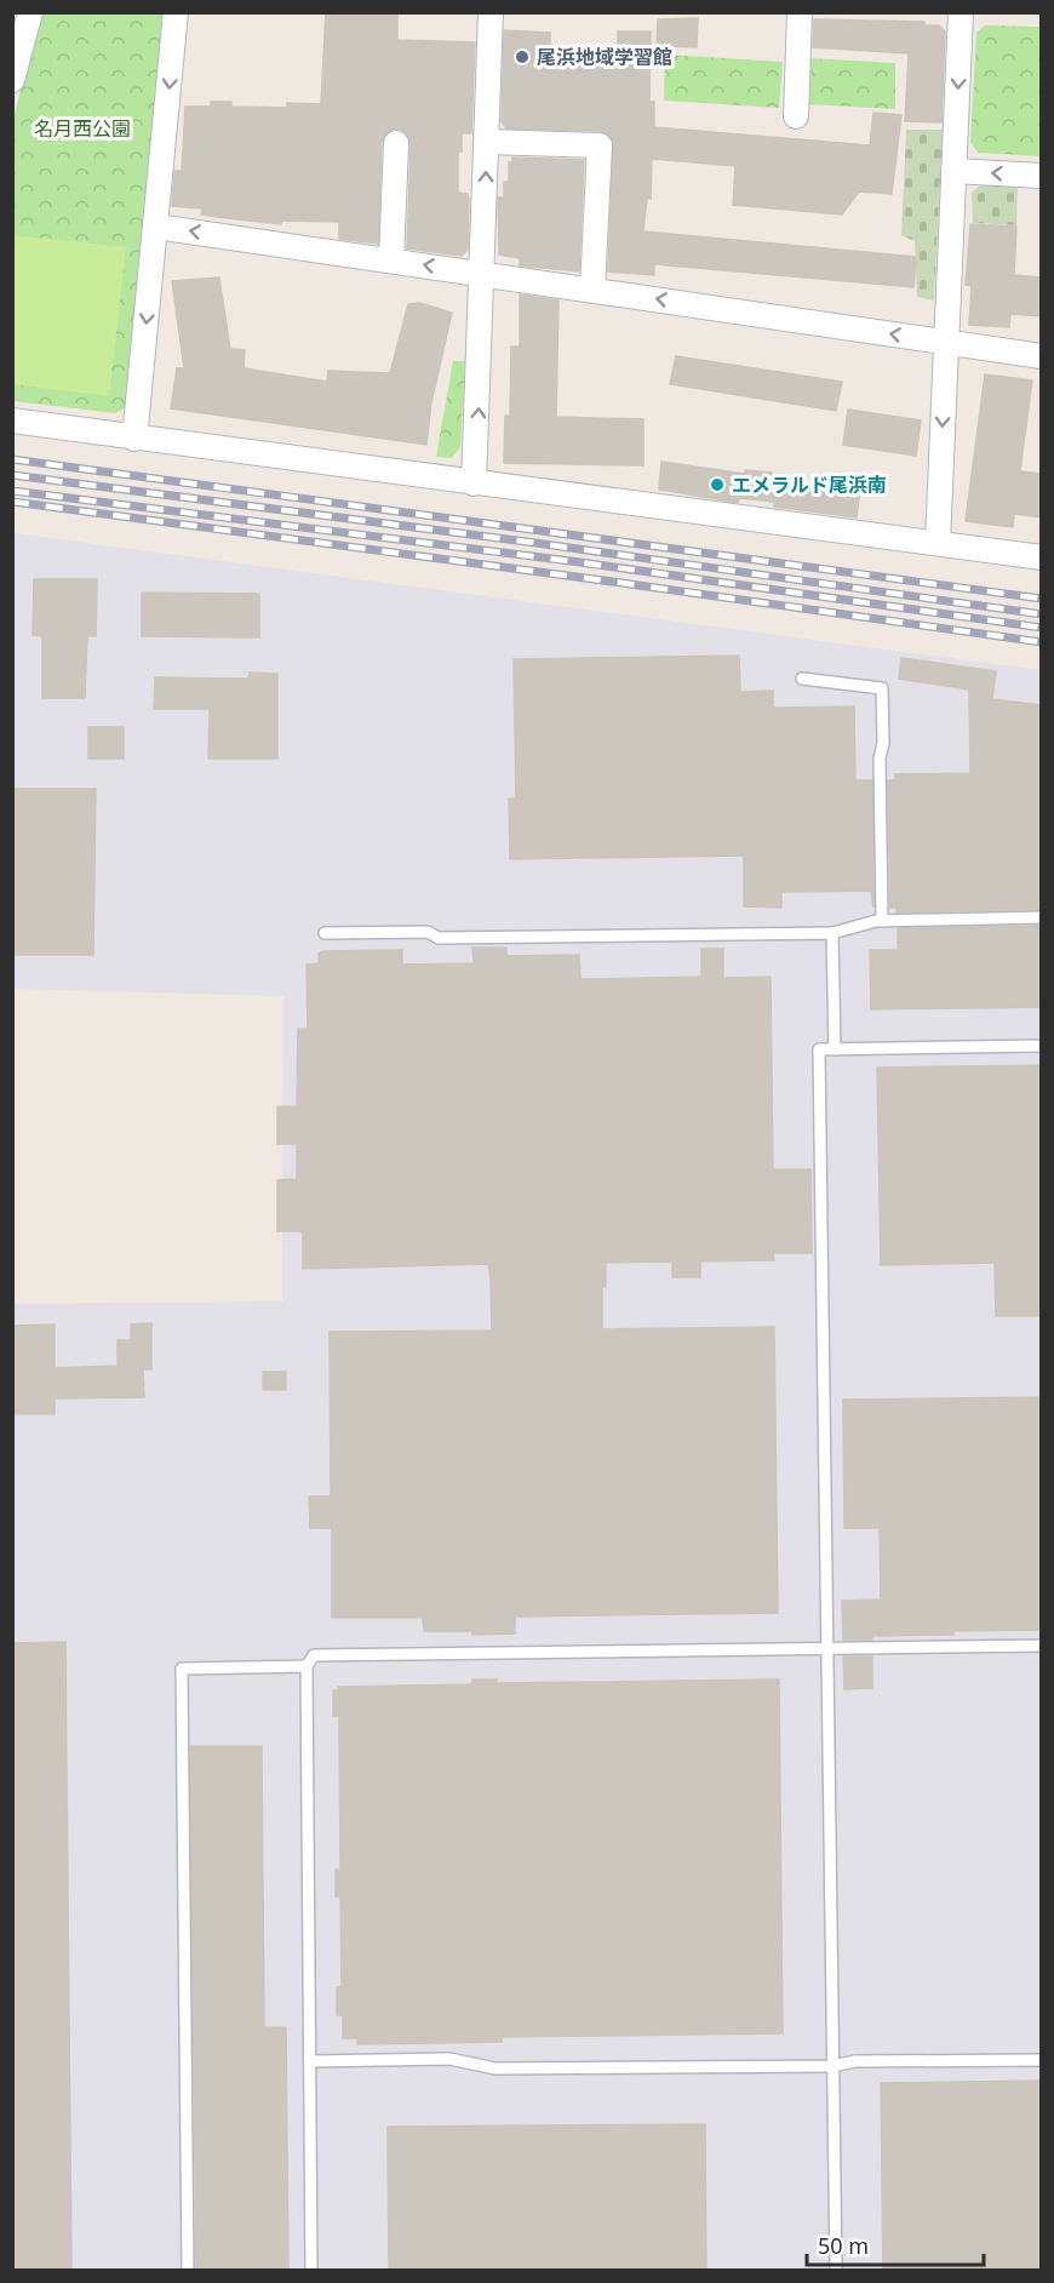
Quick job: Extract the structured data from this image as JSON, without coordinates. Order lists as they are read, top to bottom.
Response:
{
  "parks": ["名月西公園"],
  "places": ["尾浜地域学習館", "エメラルド尾浜南"],
  "scale_bar": "50 m"
}
